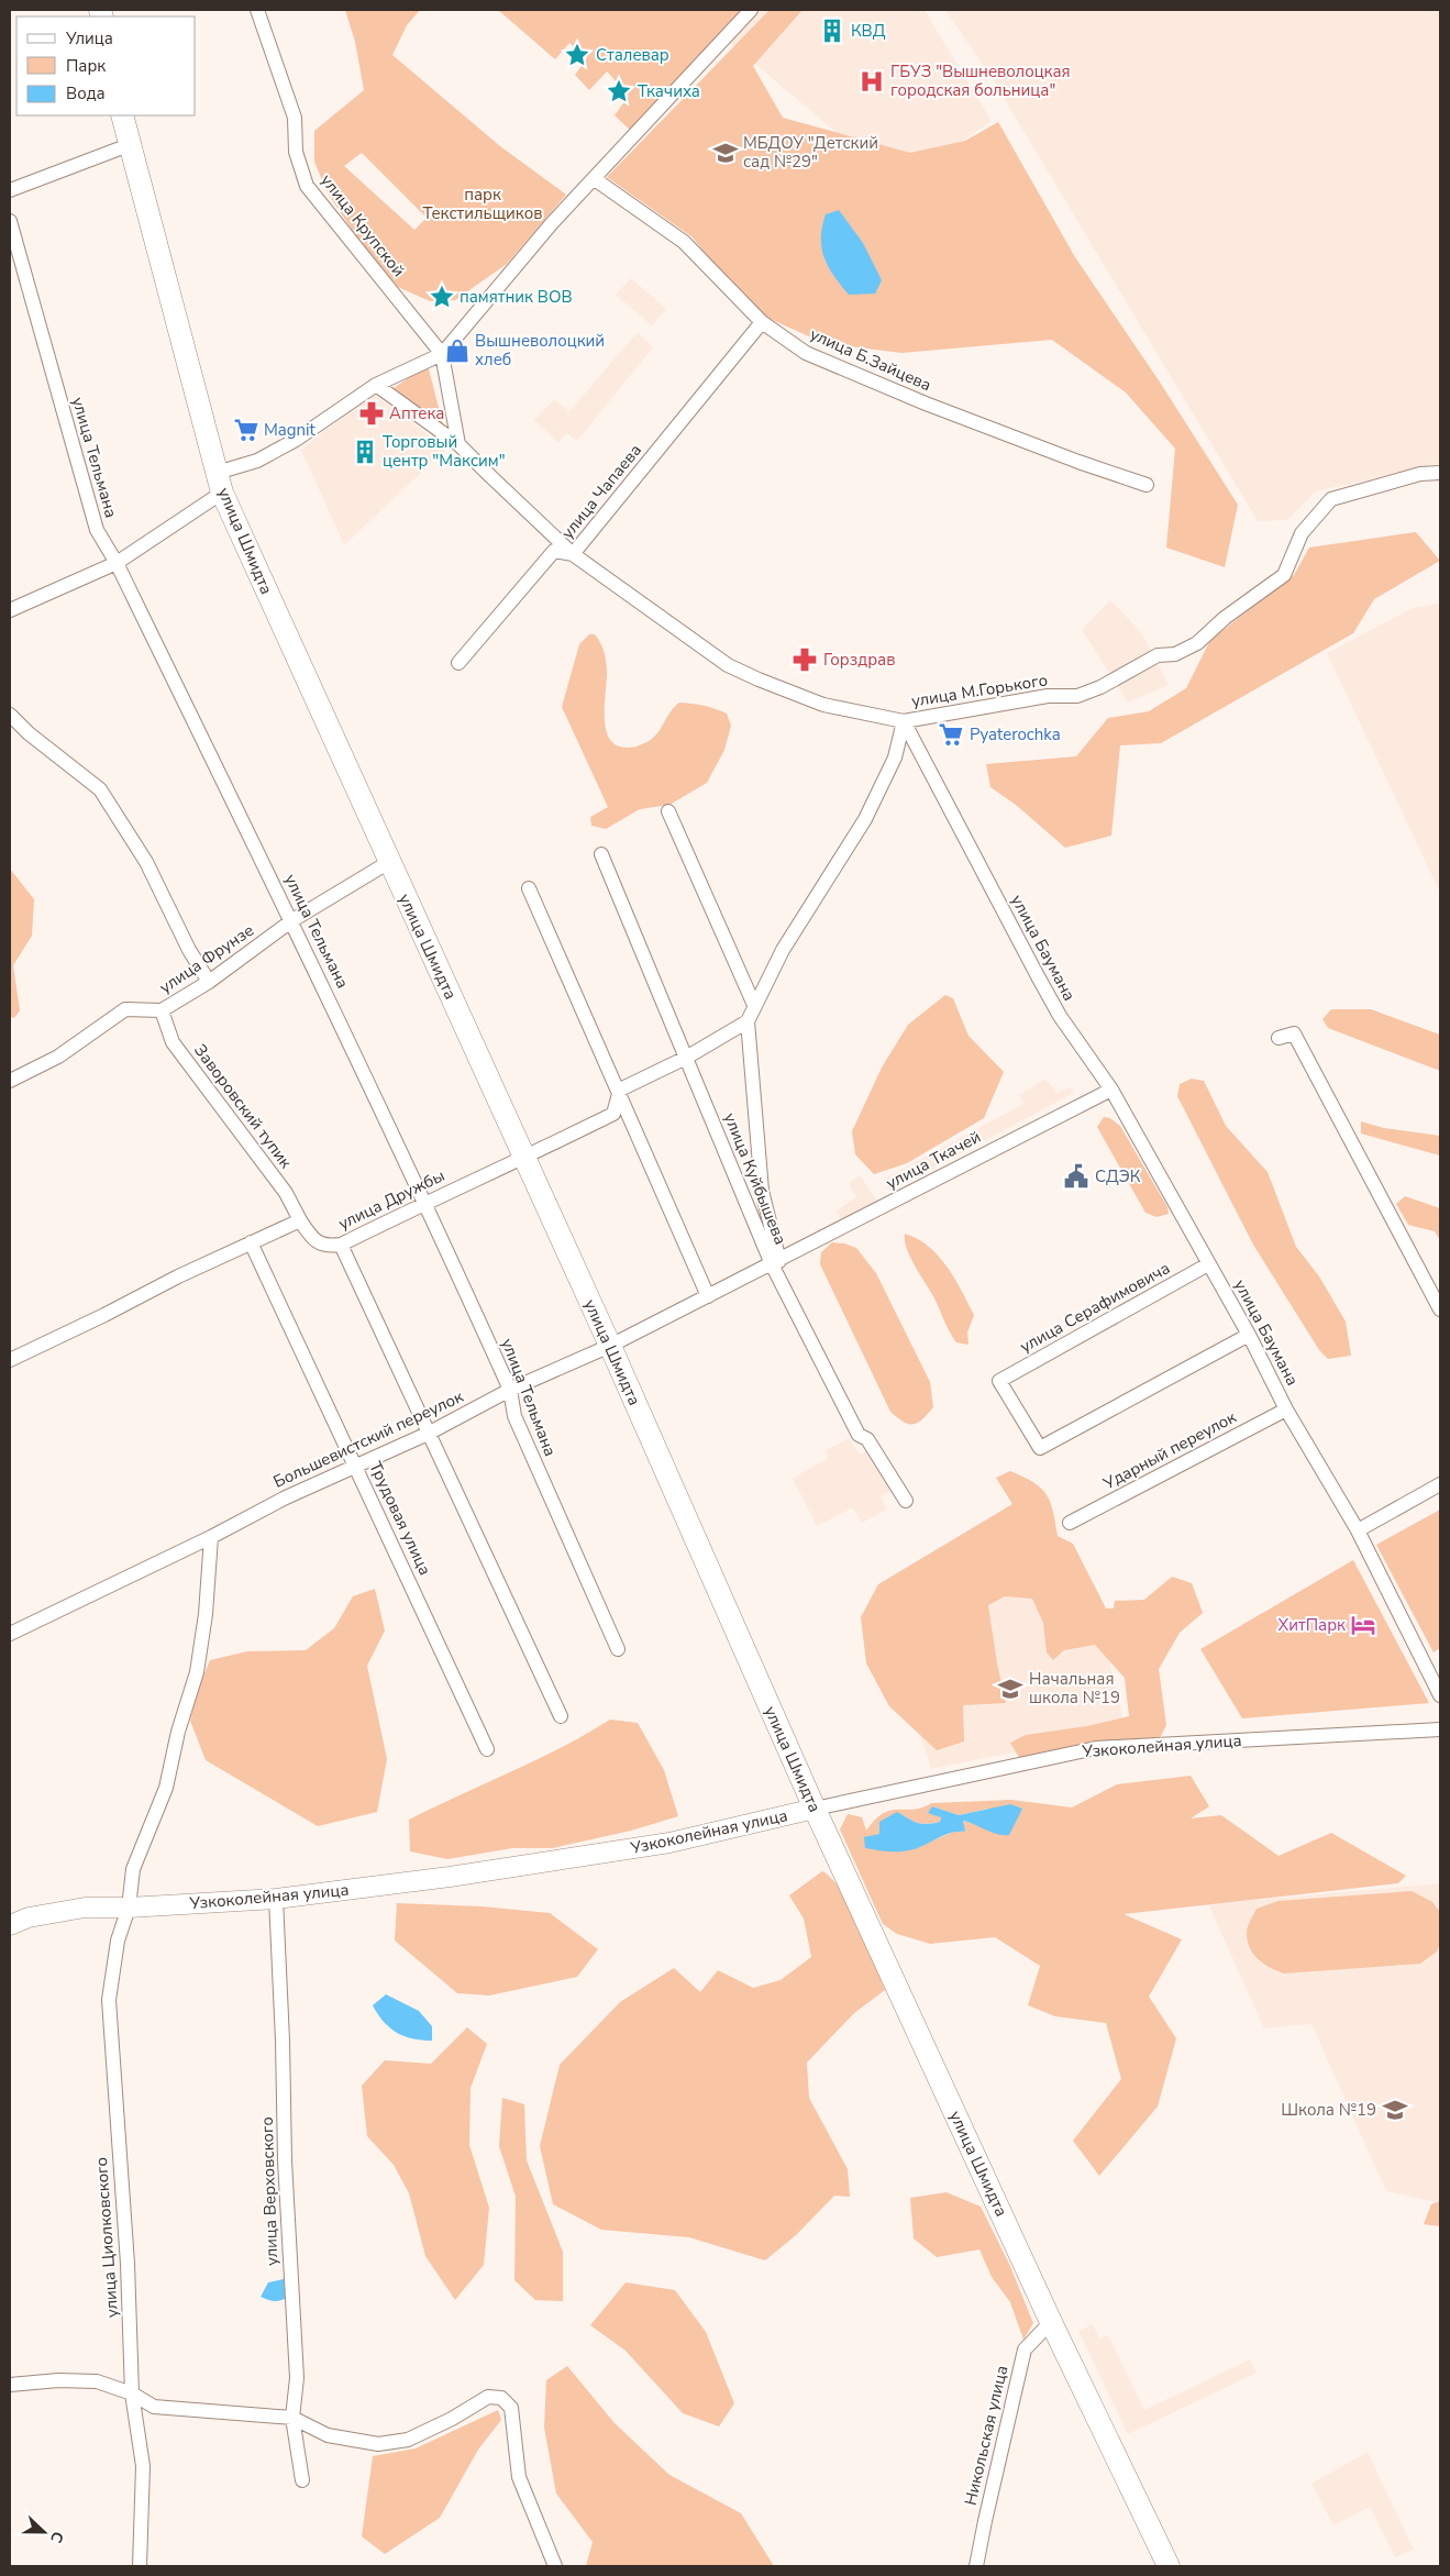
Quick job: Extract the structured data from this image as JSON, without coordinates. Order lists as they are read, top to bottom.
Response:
{
  "streets": {
    "main road": ["улица Шмидта"],
    "street": [
      "улица Крупской",
      "улица Б.Зайцева",
      "улица Тельмана",
      "улица Чапаева",
      "улица М.Горького",
      "улица Баумана",
      "улица Фрунзе",
      "Заворовский тупик",
      "улица Ткачей",
      "улица Куйбышева",
      "улица Дружбы",
      "улица Серафимовича",
      "Большевистский переулок",
      "Ударный переулок",
      "Трудовая улица",
      "Узкоколейная улица",
      "улица Верховского",
      "улица Циолковского",
      "Никольская улица"
    ]
  },
  "crossings": [
    ["улица Б.Зайцева", "улица Чапаева"],
    ["улица Тельмана", "улица Фрунзе"],
    ["улица Тельмана", "улица Дружбы"],
    ["улица Тельмана", "Большевистский переулок"],
    ["улица Чапаева", "улица М.Горького"],
    ["улица Шмидта", "улица Фрунзе"],
    ["улица Шмидта", "улица Дружбы"],
    ["улица Шмидта", "Большевистский переулок"],
    ["улица Шмидта", "Узкоколейная улица"],
    ["улица Шмидта", "Никольская улица"],
    ["улица М.Горького", "улица Баумана"],
    ["улица Баумана", "улица Ткачей"],
    ["улица Баумана", "улица Серафимовича"],
    ["улица Баумана", "Ударный переулок"],
    ["улица Фрунзе", "Заворовский тупик"],
    ["Заворовский тупик", "улица Дружбы"],
    ["улица Ткачей", "улица Куйбышева"],
    ["улица Ткачей", "Большевистский переулок"],
    ["улица Куйбышева", "улица Дружбы"],
    ["улица Куйбышева", "Большевистский переулок"],
    ["Большевистский переулок", "Трудовая улица"],
    ["Большевистский переулок", "улица Циолковского"],
    ["Узкоколейная улица", "улица Верховского"],
    ["Узкоколейная улица", "улица Циолковского"]
  ],
  "parks": ["парк Текстильщиков"],
  "places": {
    "building": ["КВД", "Торговый центр \"Максим\""],
    "place": ["Сталевар", "Ткачиха", "памятник ВОВ"],
    "hospital": ["ГБУЗ \"Вышневолоцкая городская больница\""],
    "school or university": ["МБДОУ \"Детский сад №29\"", "Начальная школа №19", "Школа №19"],
    "shop": ["Вышневолоцкий хлеб"],
    "pharmacy": ["Аптека", "Горздрав"],
    "supermarket": ["Magnit", "Pyaterochka"],
    "public building": ["СДЭК"],
    "hotel": ["ХитПарк"]
  },
  "legend": ["Улица", "Парк", "Вода"],
  "north": "right"
}
